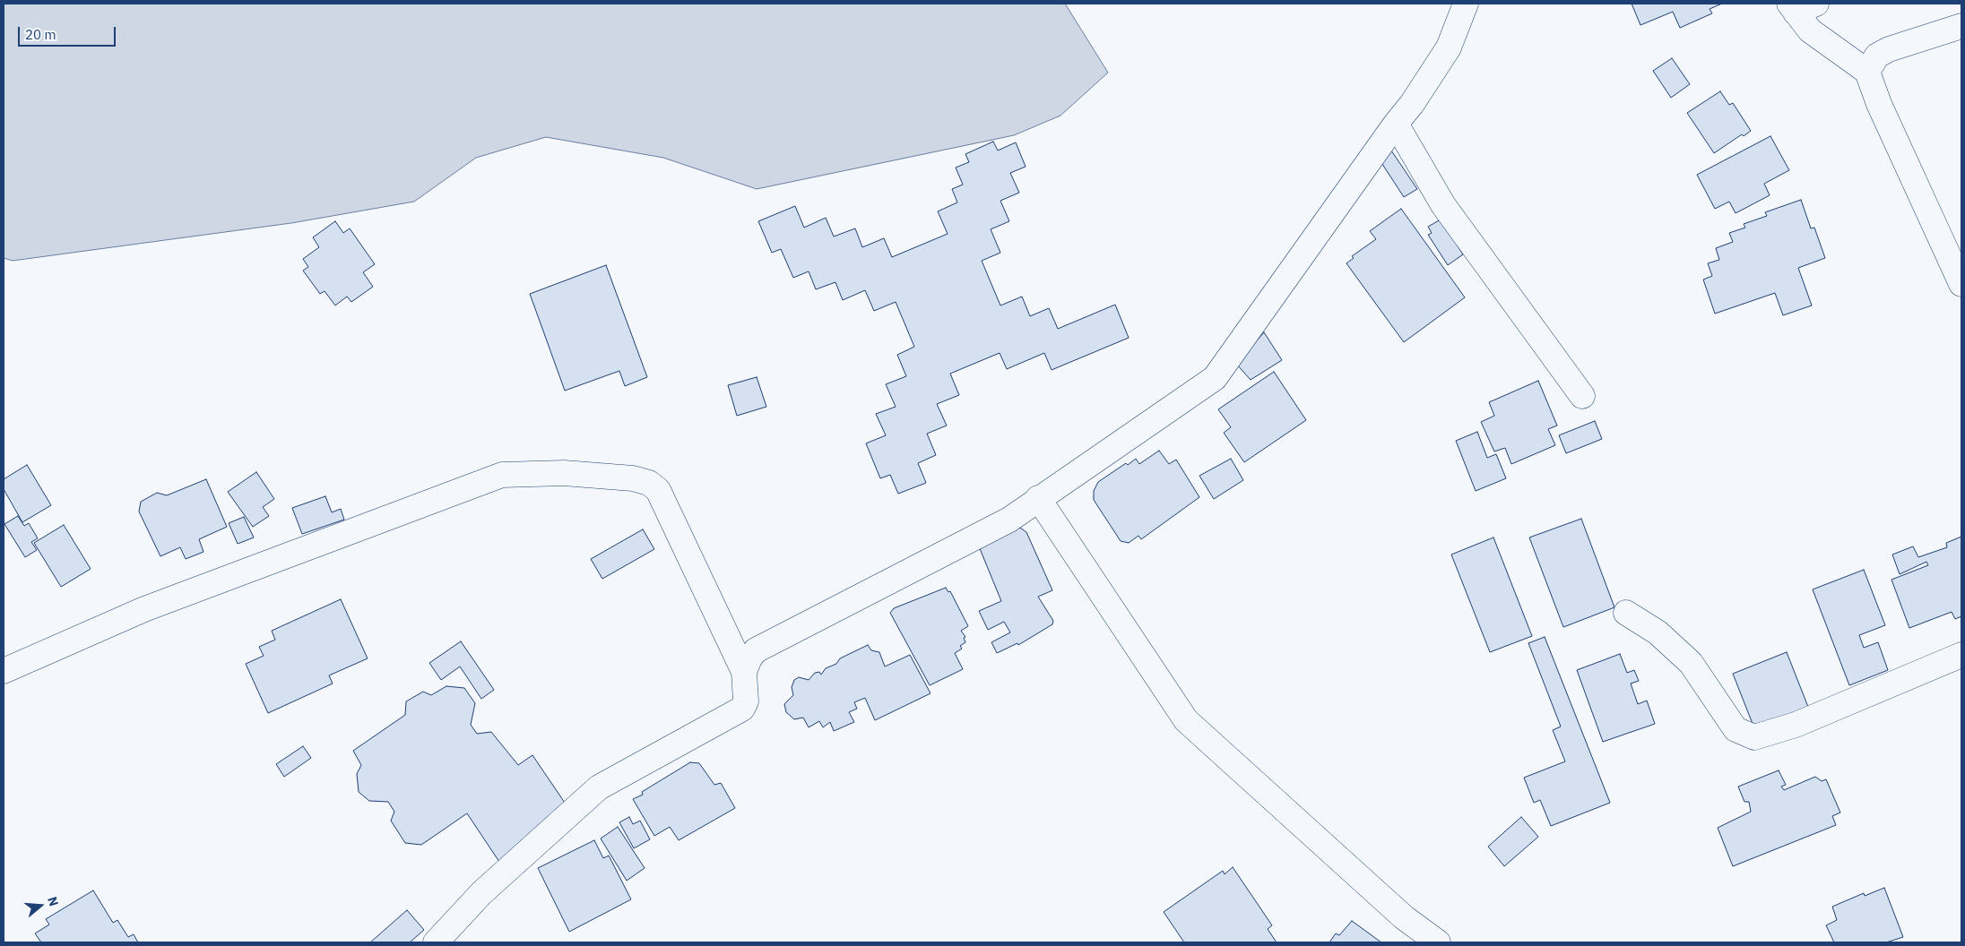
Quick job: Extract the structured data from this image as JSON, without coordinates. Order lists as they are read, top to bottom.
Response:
{
  "scale_bar": "20 m",
  "north": "right"
}
